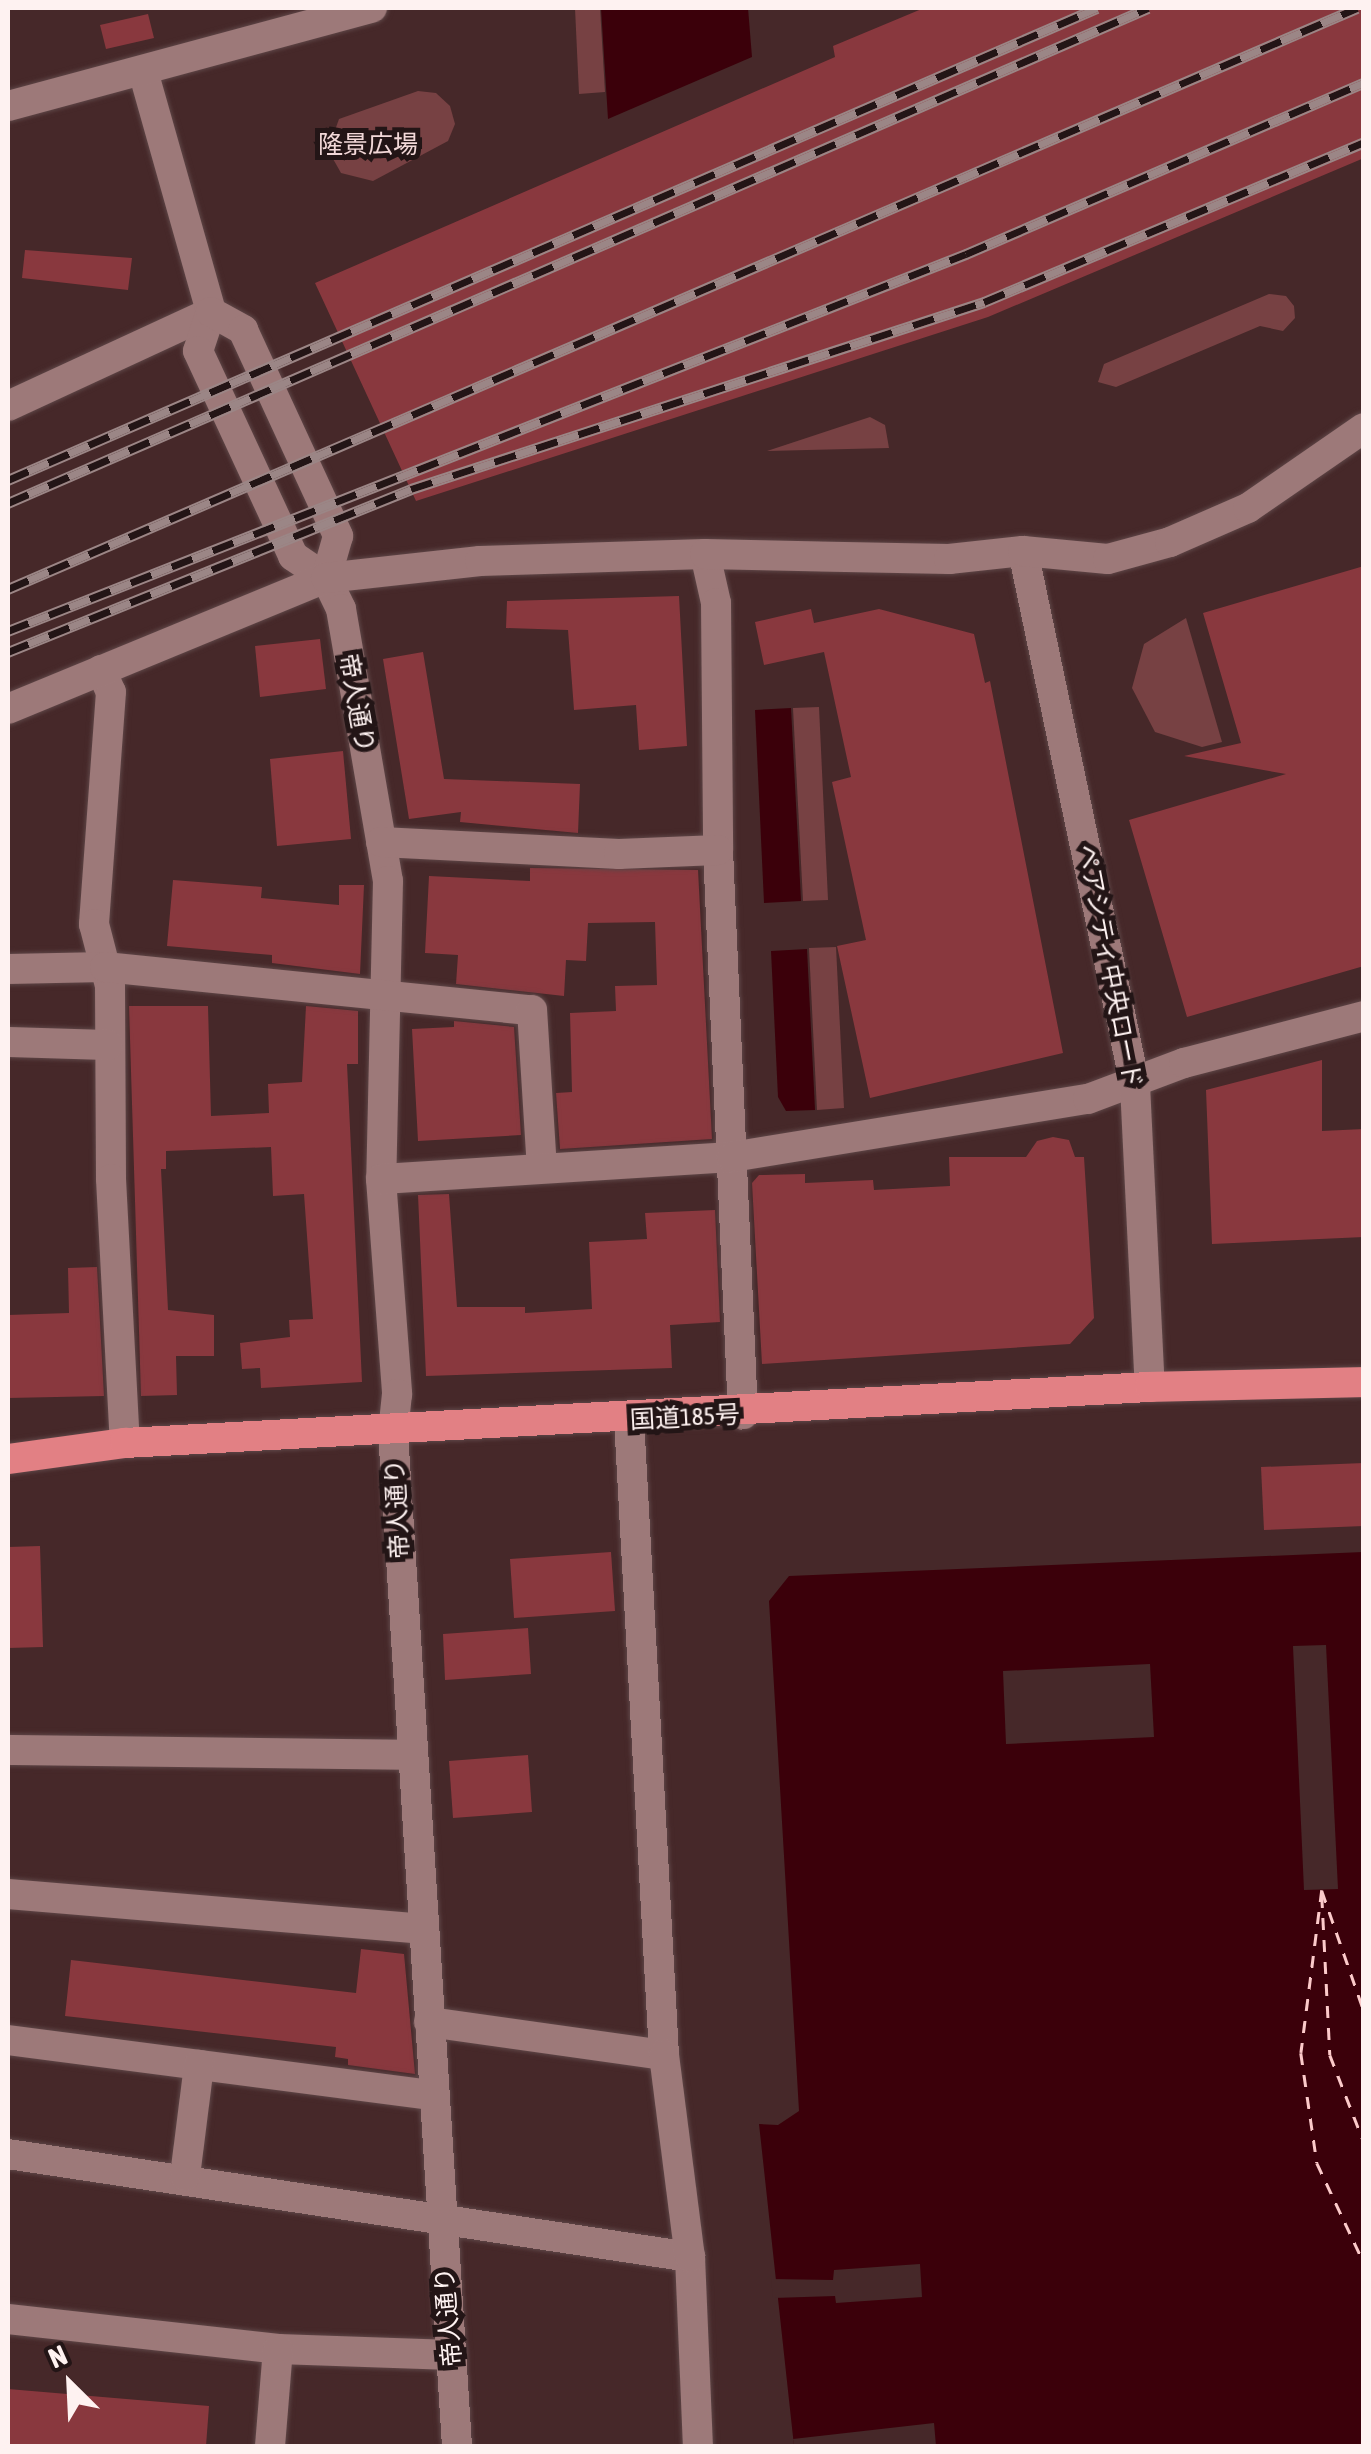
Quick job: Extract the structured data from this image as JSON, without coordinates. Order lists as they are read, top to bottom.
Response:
{
  "streets": {
    "highway": ["国道185号"],
    "street": ["帝人通り", "ペアシティ中央ロード"]
  },
  "crossings": [
    ["帝人通り", "国道185号"],
    ["ペアシティ中央ロード", "国道185号"]
  ],
  "parks": ["隆景広場"],
  "north": "top left"
}
